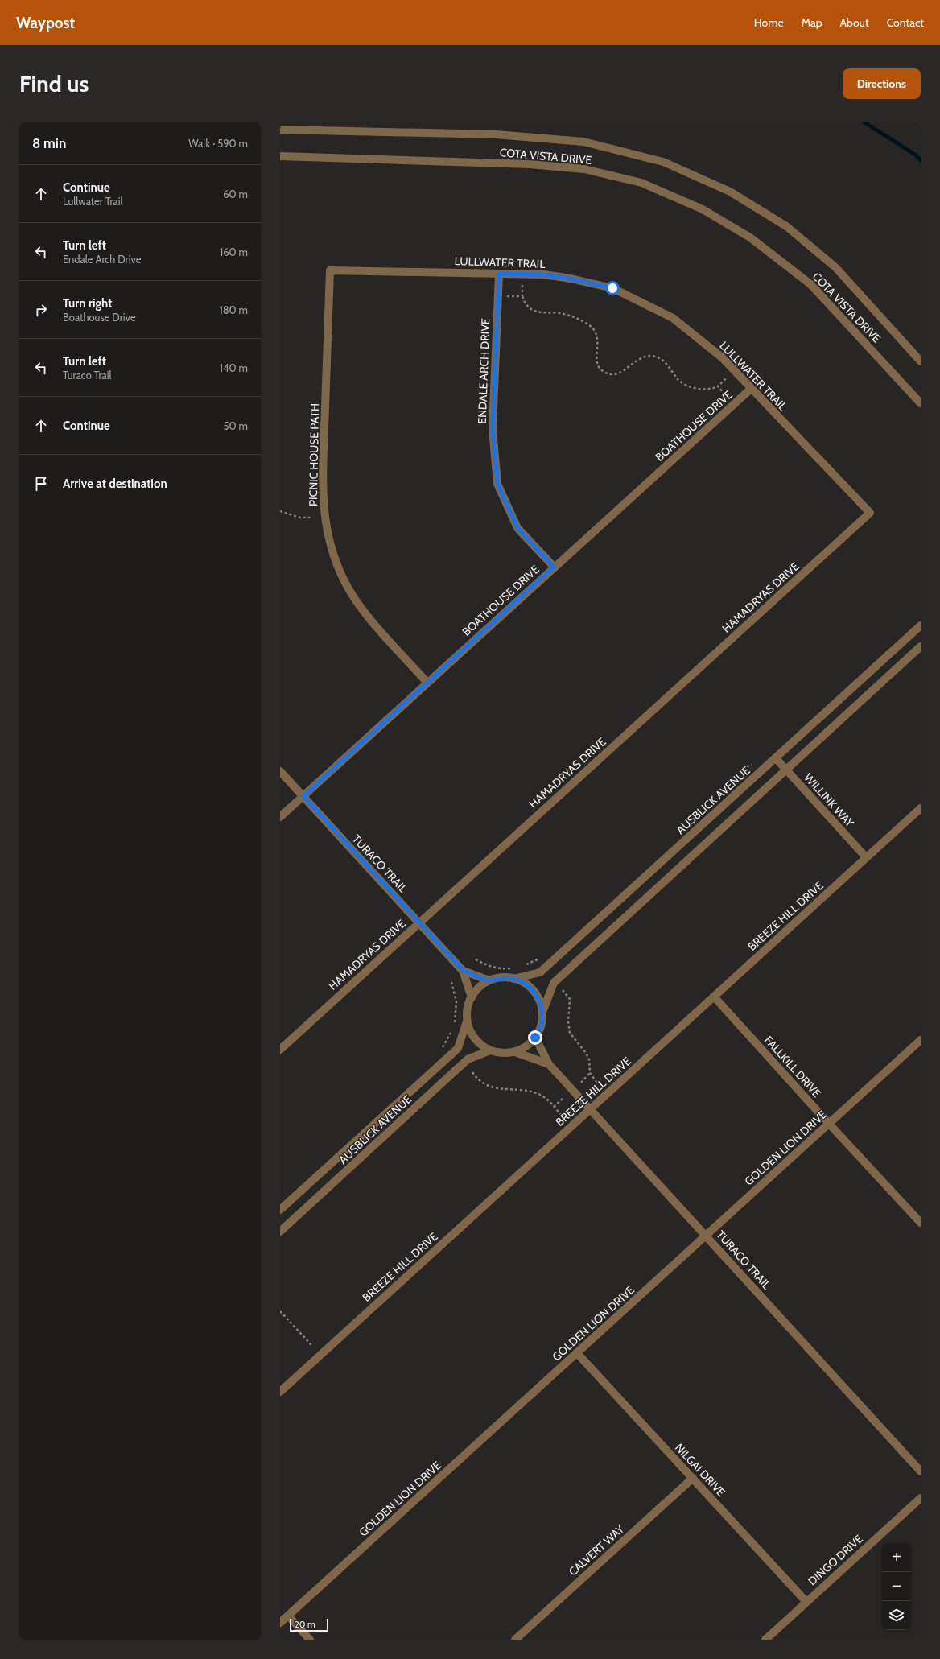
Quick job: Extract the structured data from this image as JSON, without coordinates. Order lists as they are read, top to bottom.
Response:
{
  "streets": {
    "street": [
      "COTA VISTA DRIVE",
      "LULLWATER TRAIL",
      "ENDALE ARCH DRIVE",
      "BOATHOUSE DRIVE",
      "PICNIC HOUSE PATH",
      "HAMADRYAS DRIVE",
      "AUSBLICK AVENUE",
      "WILLINK WAY",
      "TURACO TRAIL",
      "BREEZE HILL DRIVE",
      "FALLKILL DRIVE",
      "GOLDEN LION DRIVE",
      "NILGAI DRIVE",
      "CALVERT WAY",
      "DINGO DRIVE"
    ]
  },
  "crossings": [
    ["LULLWATER TRAIL", "ENDALE ARCH DRIVE"],
    ["LULLWATER TRAIL", "BOATHOUSE DRIVE"],
    ["LULLWATER TRAIL", "PICNIC HOUSE PATH"],
    ["LULLWATER TRAIL", "HAMADRYAS DRIVE"],
    ["ENDALE ARCH DRIVE", "BOATHOUSE DRIVE"],
    ["BOATHOUSE DRIVE", "PICNIC HOUSE PATH"],
    ["BOATHOUSE DRIVE", "TURACO TRAIL"],
    ["HAMADRYAS DRIVE", "TURACO TRAIL"],
    ["AUSBLICK AVENUE", "WILLINK WAY"],
    ["AUSBLICK AVENUE", "TURACO TRAIL"],
    ["WILLINK WAY", "BREEZE HILL DRIVE"],
    ["TURACO TRAIL", "BREEZE HILL DRIVE"],
    ["TURACO TRAIL", "GOLDEN LION DRIVE"],
    ["BREEZE HILL DRIVE", "FALLKILL DRIVE"],
    ["FALLKILL DRIVE", "GOLDEN LION DRIVE"],
    ["GOLDEN LION DRIVE", "NILGAI DRIVE"],
    ["NILGAI DRIVE", "CALVERT WAY"],
    ["NILGAI DRIVE", "DINGO DRIVE"]
  ],
  "scale_bar": "20 m",
  "page": {
    "header": "Waypost",
    "nav": [
      "Home",
      "Map",
      "About",
      "Contact"
    ],
    "buttons": "Directions",
    "title": "Find us",
    "heading": ["8 min", "Walk · 590 m"],
    "list": [
      ["Continue", "Lullwater Trail", "60 m"],
      ["Turn left", "Endale Arch Drive", "160 m"],
      ["Turn right", "Boathouse Drive", "180 m"],
      ["Turn left", "Turaco Trail", "140 m"],
      ["Continue", "50 m"],
      "Arrive at destination"
    ],
    "map_buttons": ["+", "−"],
    "scale": "20 m"
  }
}
